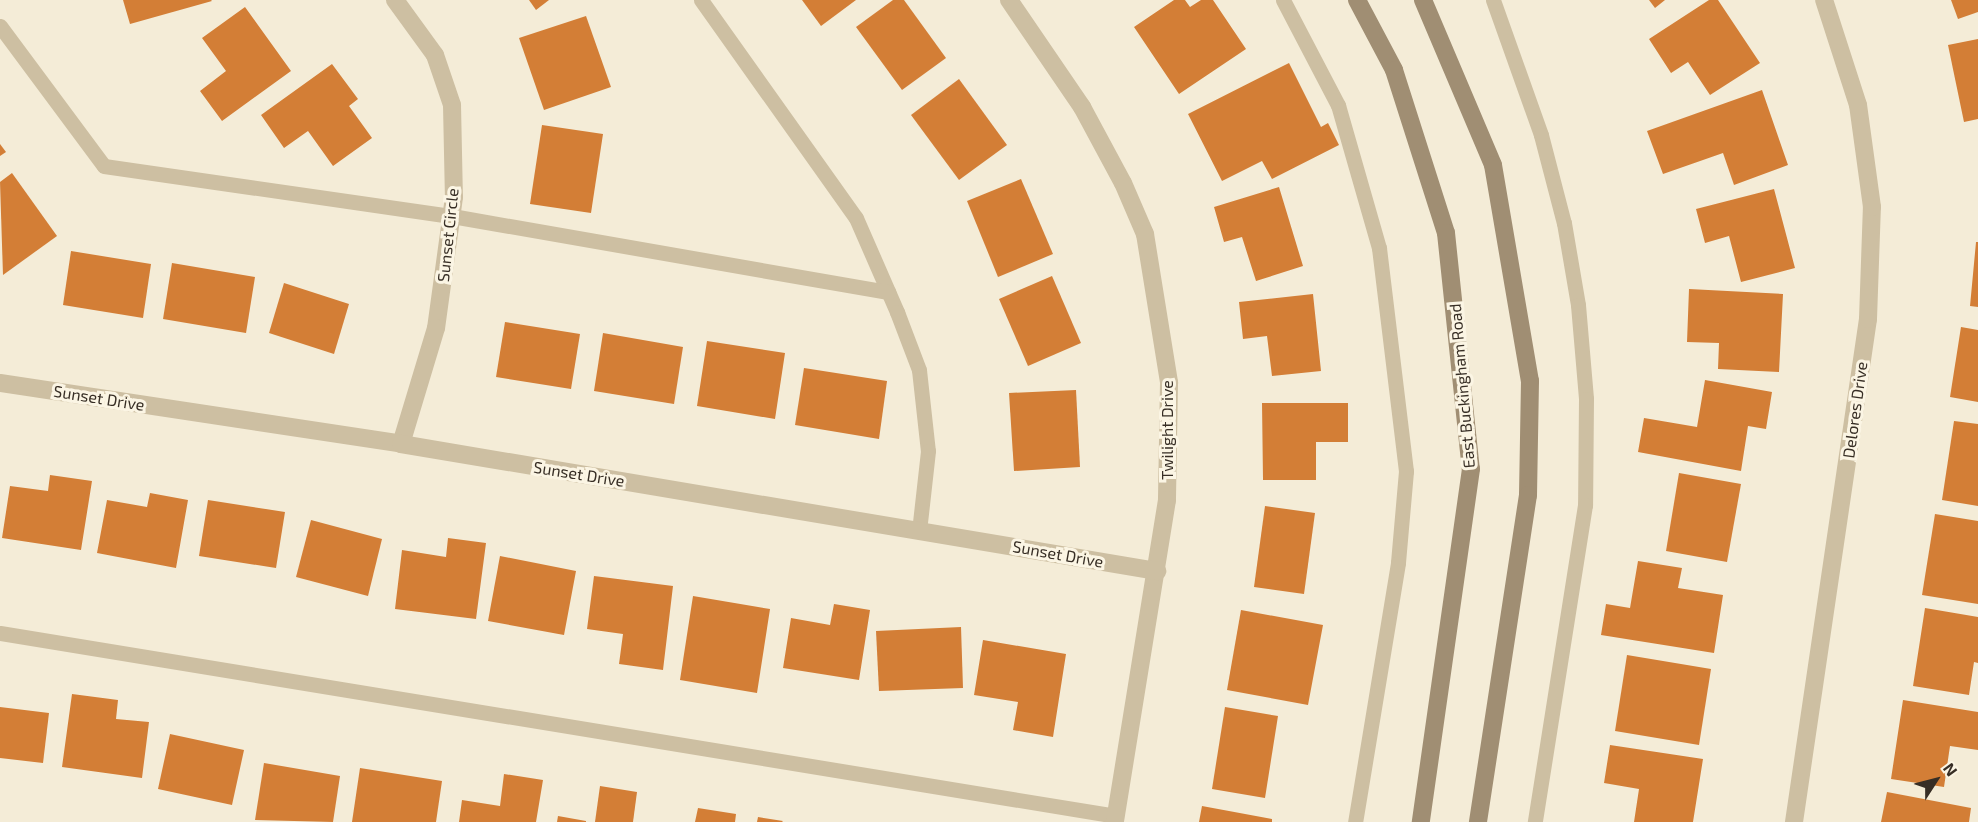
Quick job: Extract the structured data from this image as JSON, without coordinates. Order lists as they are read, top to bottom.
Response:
{
  "streets": {
    "main road": ["East Buckingham Road"],
    "street": [
      "Sunset Circle",
      "Sunset Drive",
      "Delores Drive",
      "Twilight Drive"
    ]
  },
  "crossings": [
    ["Sunset Circle", "Sunset Drive"],
    ["Sunset Drive", "Twilight Drive"]
  ],
  "north": "top right"
}
